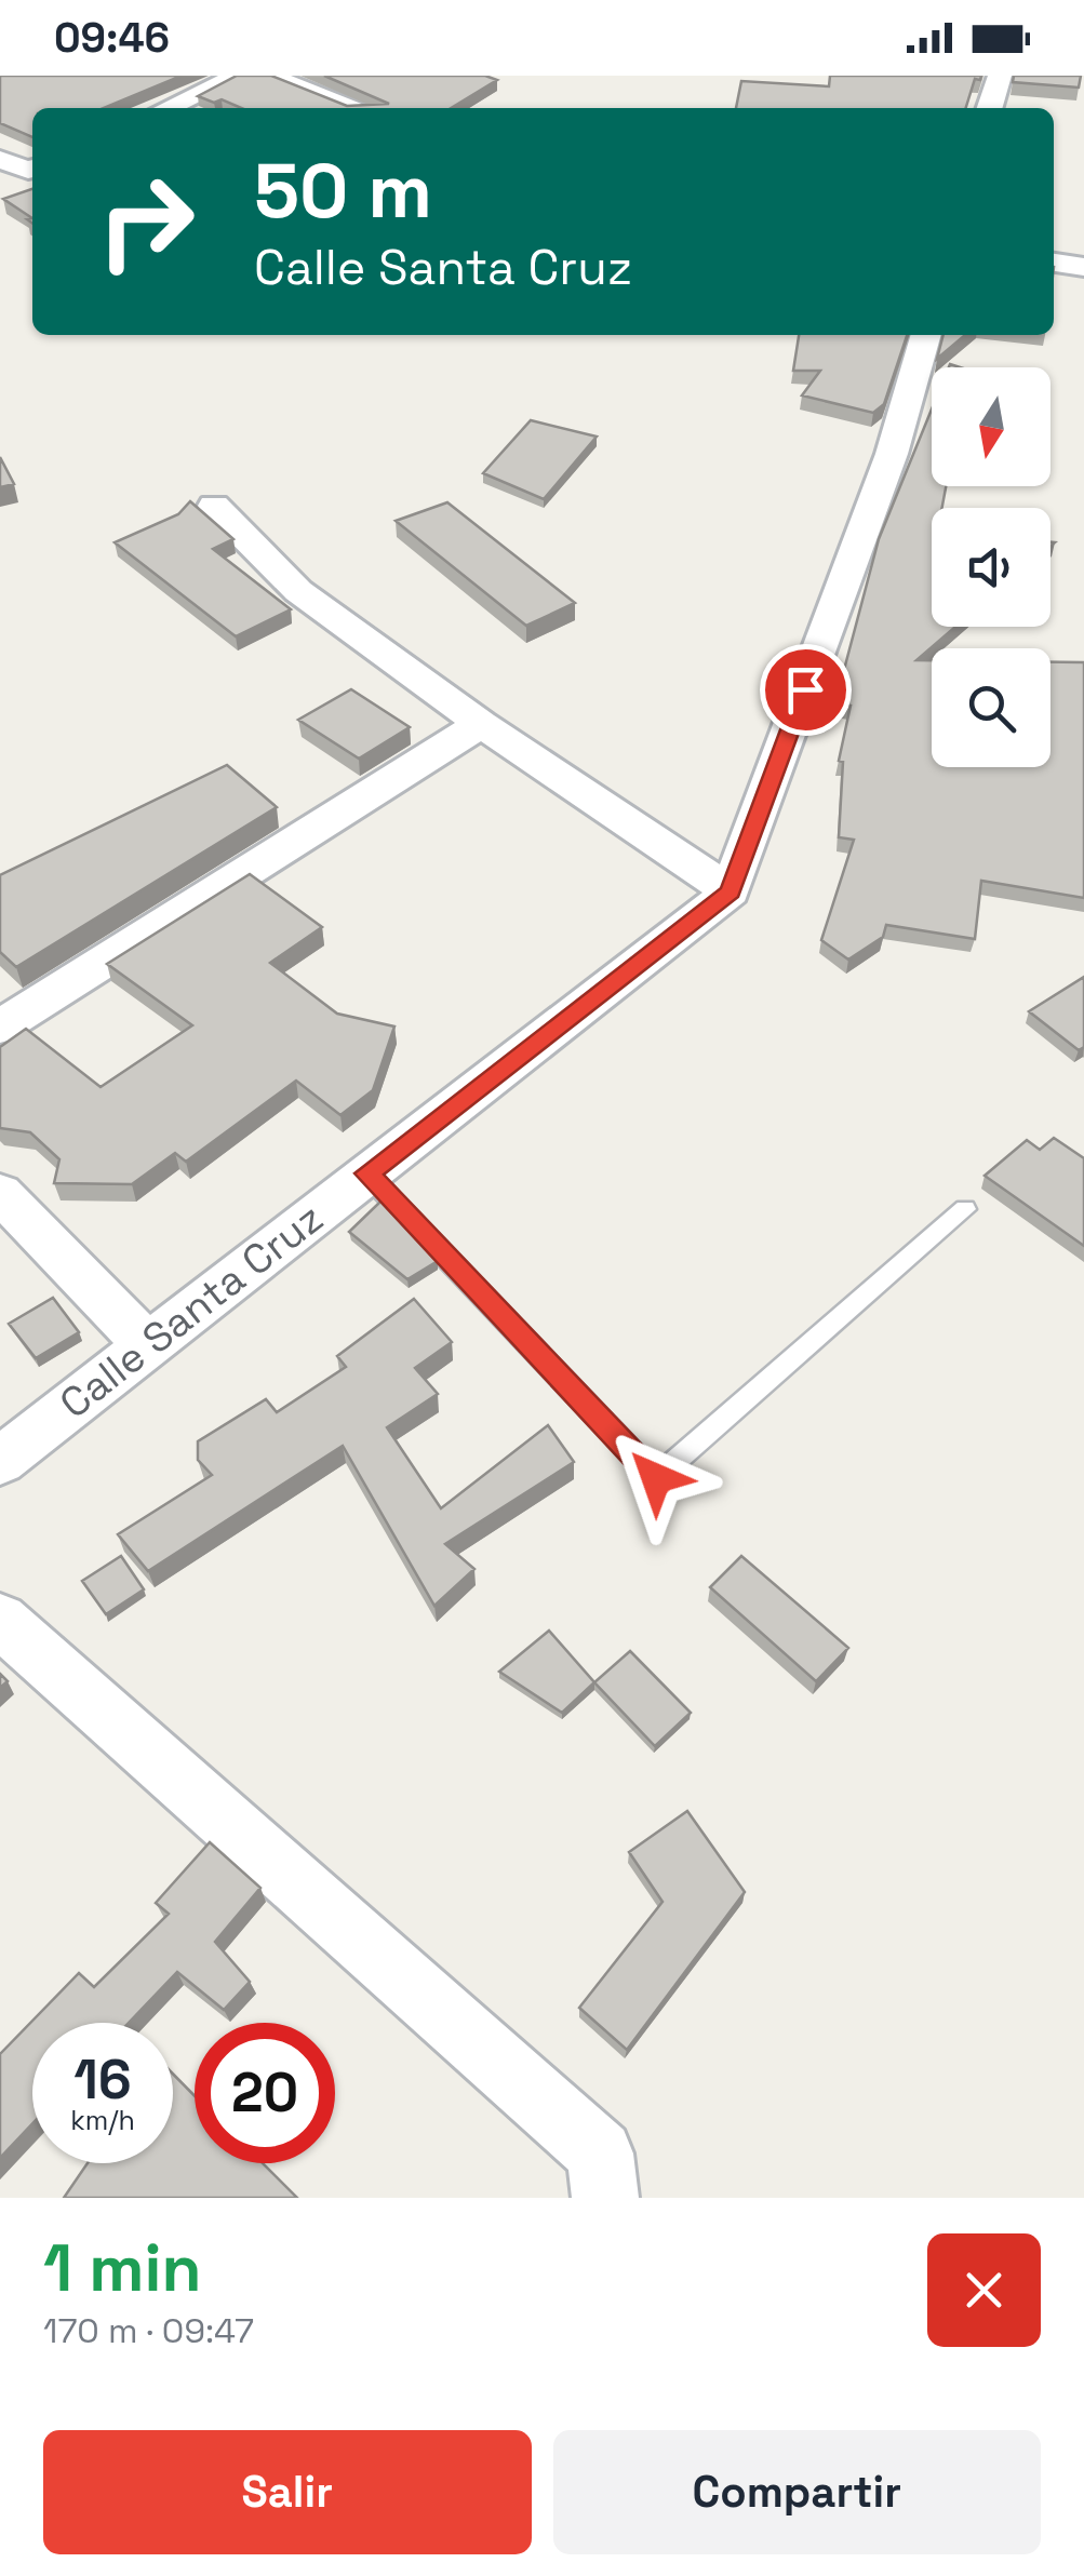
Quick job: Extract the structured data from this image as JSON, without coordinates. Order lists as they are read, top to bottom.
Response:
{
  "streets": {
    "street": ["Calle Santa Cruz"]
  },
  "north": "bottom",
  "page": {
    "status": "09:46",
    "turn": ["50 m", "Calle Santa Cruz"],
    "speed": "16 km/h",
    "limit": "20",
    "heading": ["1 min", "170 m · 09:47"],
    "buttons": ["Salir", "Compartir"]
  }
}
